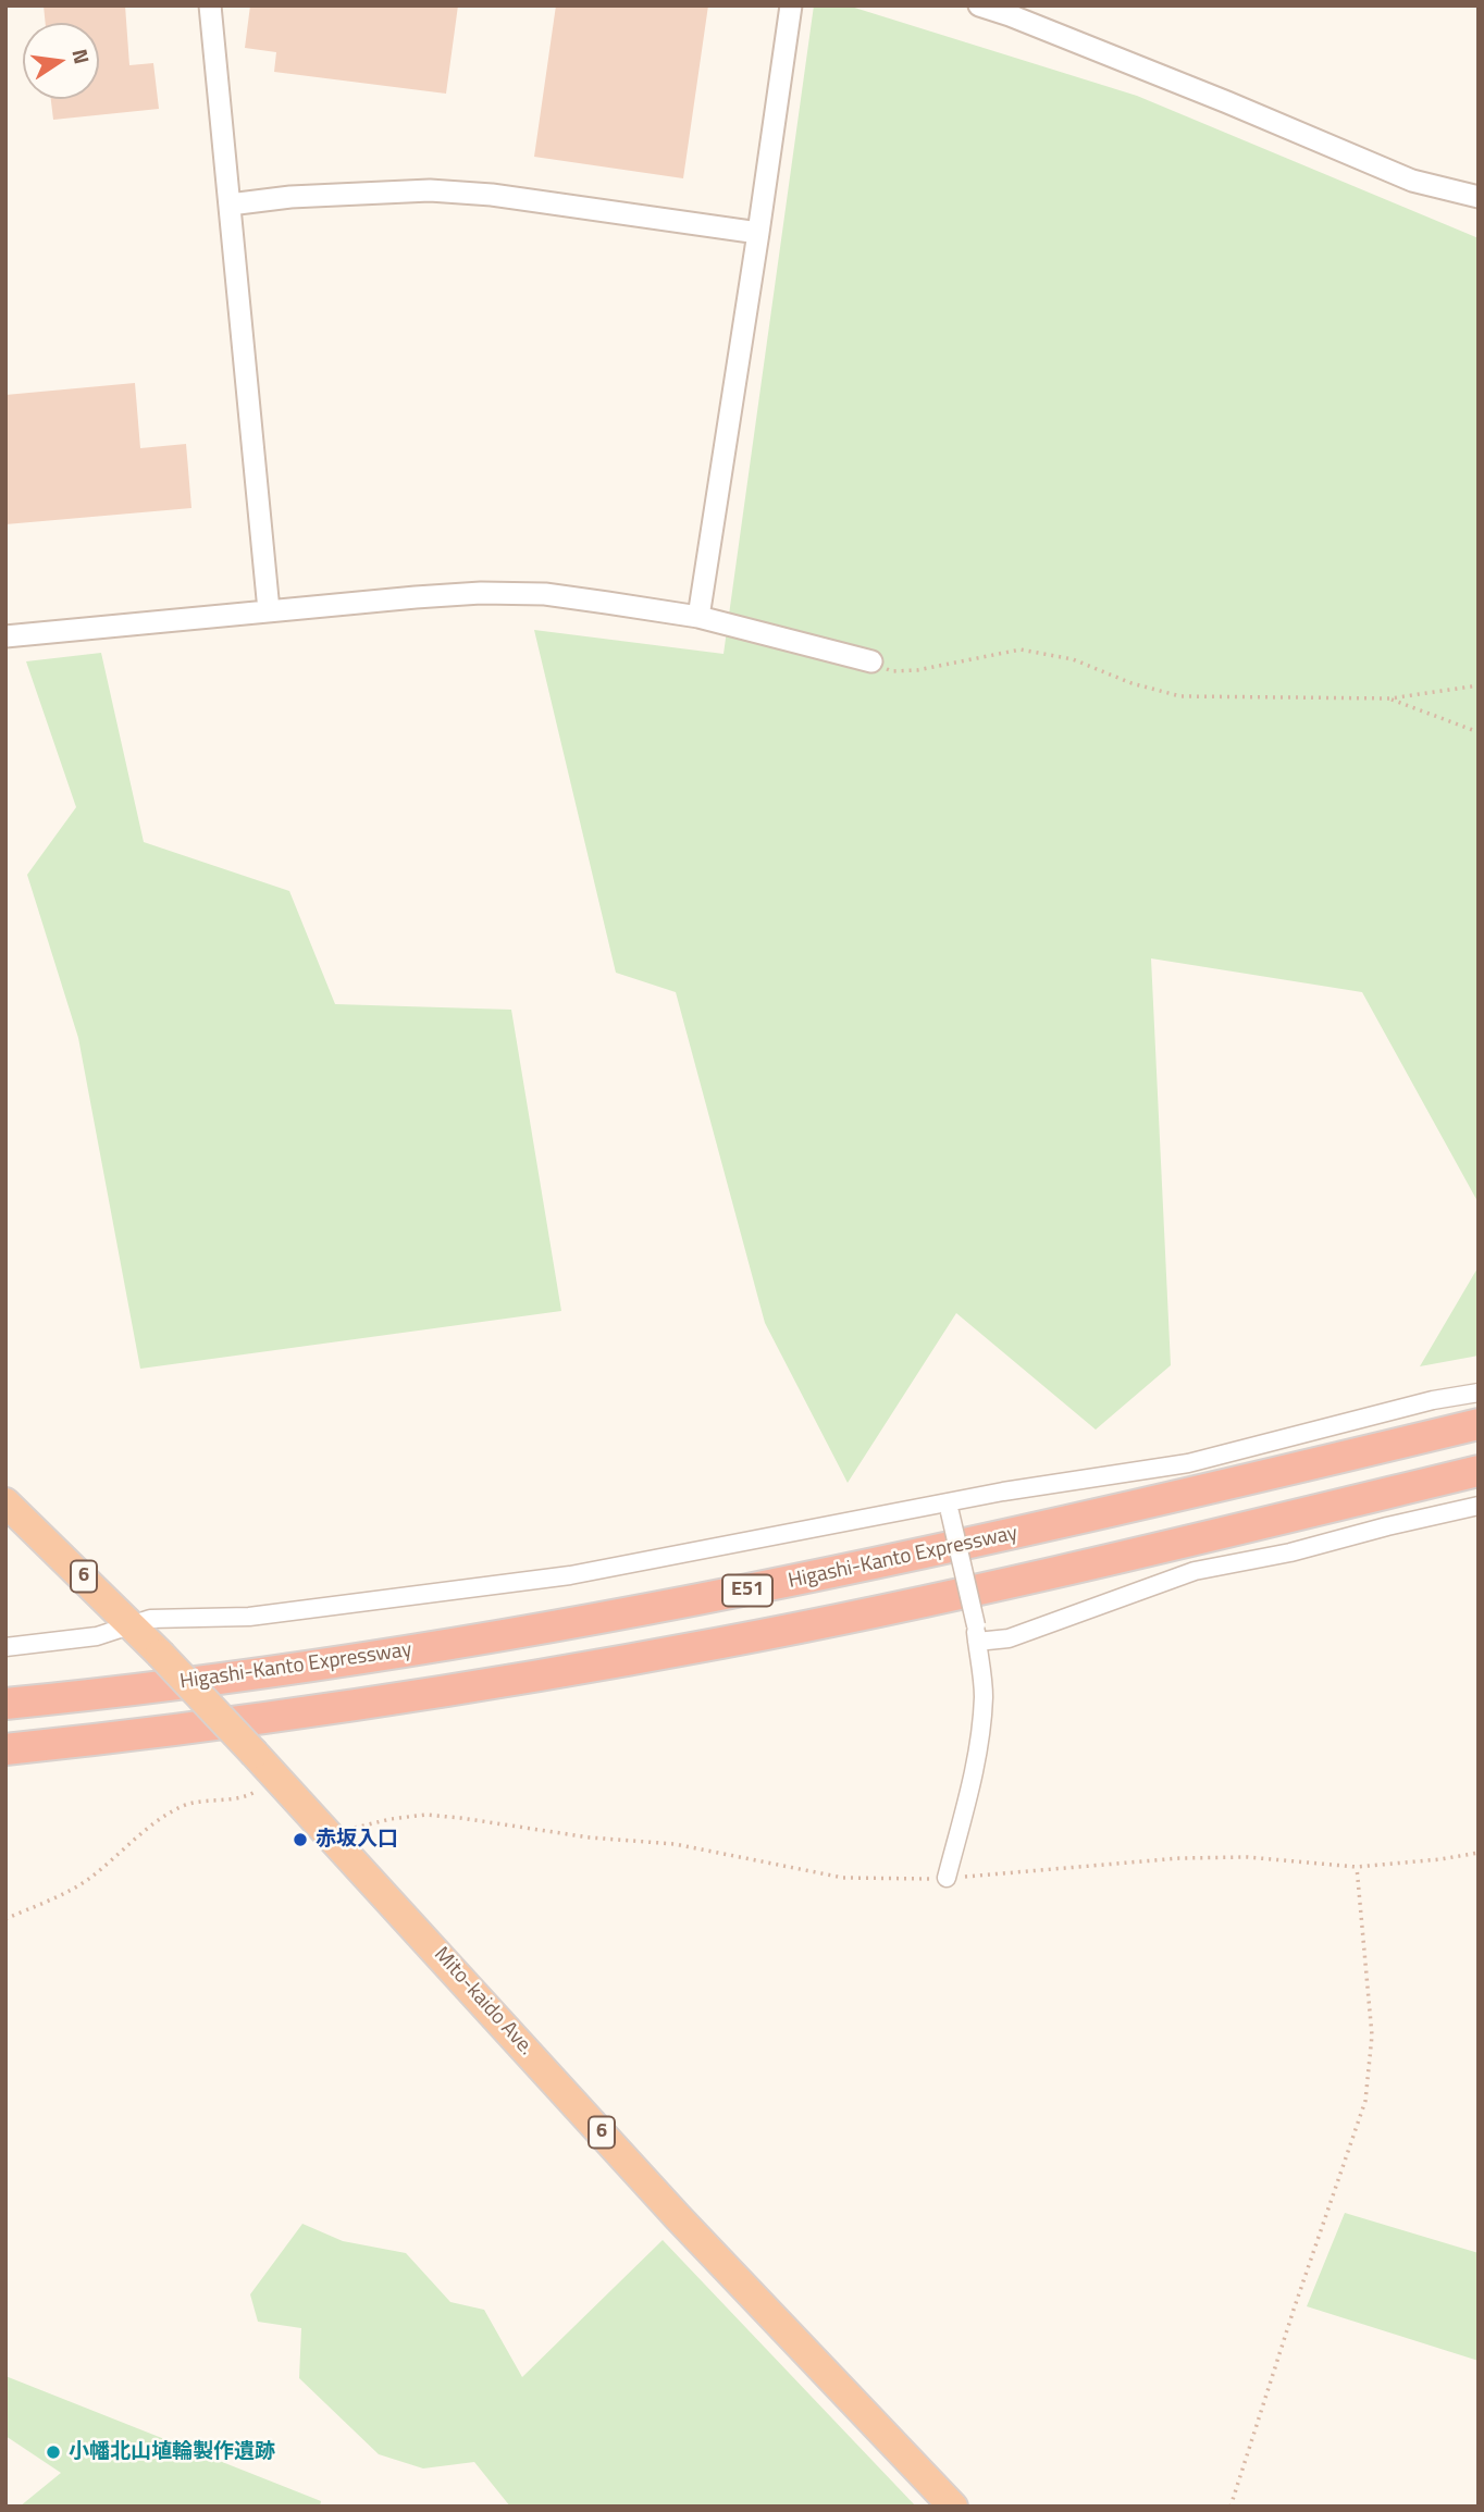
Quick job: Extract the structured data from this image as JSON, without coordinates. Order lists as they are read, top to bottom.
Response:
{
  "streets": {
    "highway": [
      "Higashi-Kanto Expressway",
      "6",
      "E51",
      "Mito-kaido Ave."
    ]
  },
  "places": ["赤坂入口", "小幡北山埴輪製作遺跡"],
  "north": "right"
}
